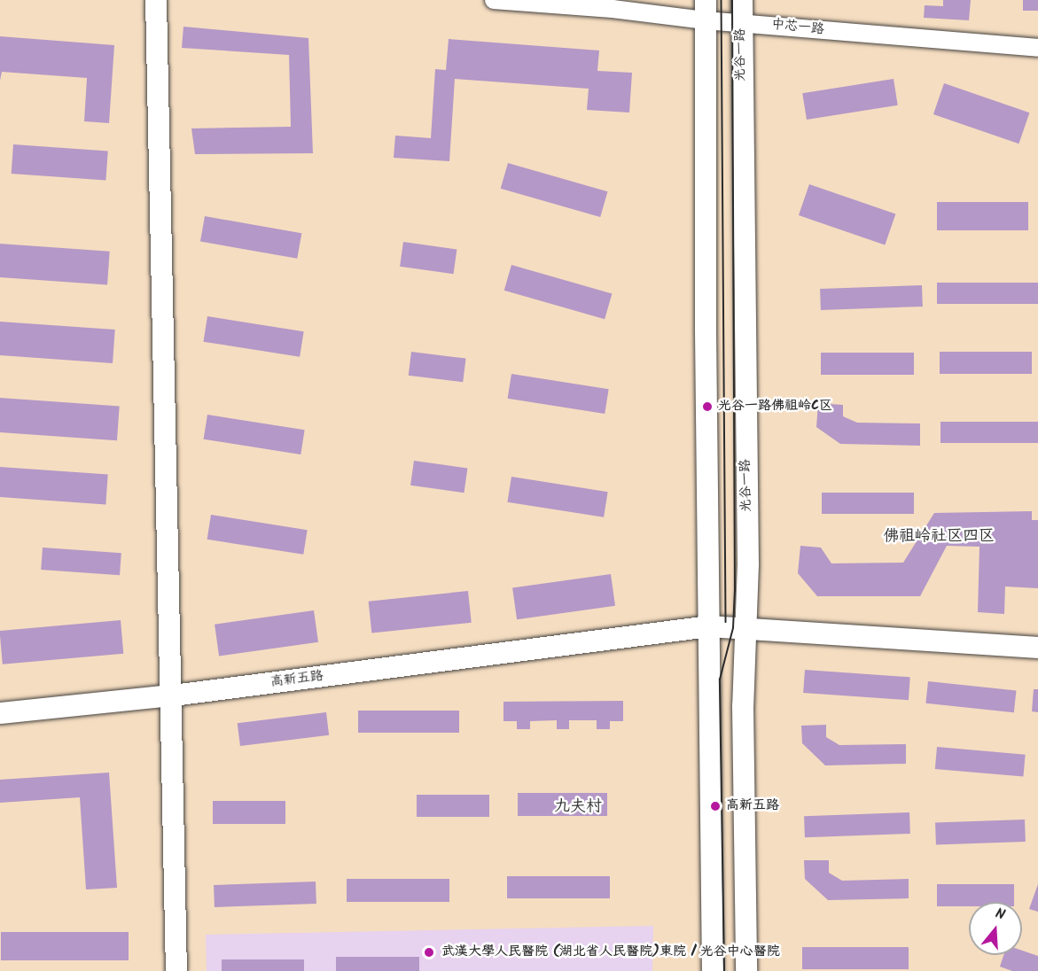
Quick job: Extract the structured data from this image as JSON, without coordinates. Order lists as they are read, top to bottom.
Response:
{
  "streets": {
    "main road": ["光谷一路", "高新五路"],
    "street": ["中芯一路"]
  },
  "crossings": [
    ["中芯一路", "光谷一路"],
    ["光谷一路", "高新五路"]
  ],
  "districts": ["佛祖岭社区四区", "九夫村"],
  "places": ["光谷一路佛祖岭C区", "高新五路", "武漢大學人民醫院 (湖北省人民醫院)東院 / 光谷中心醫院"],
  "north": "top"
}
